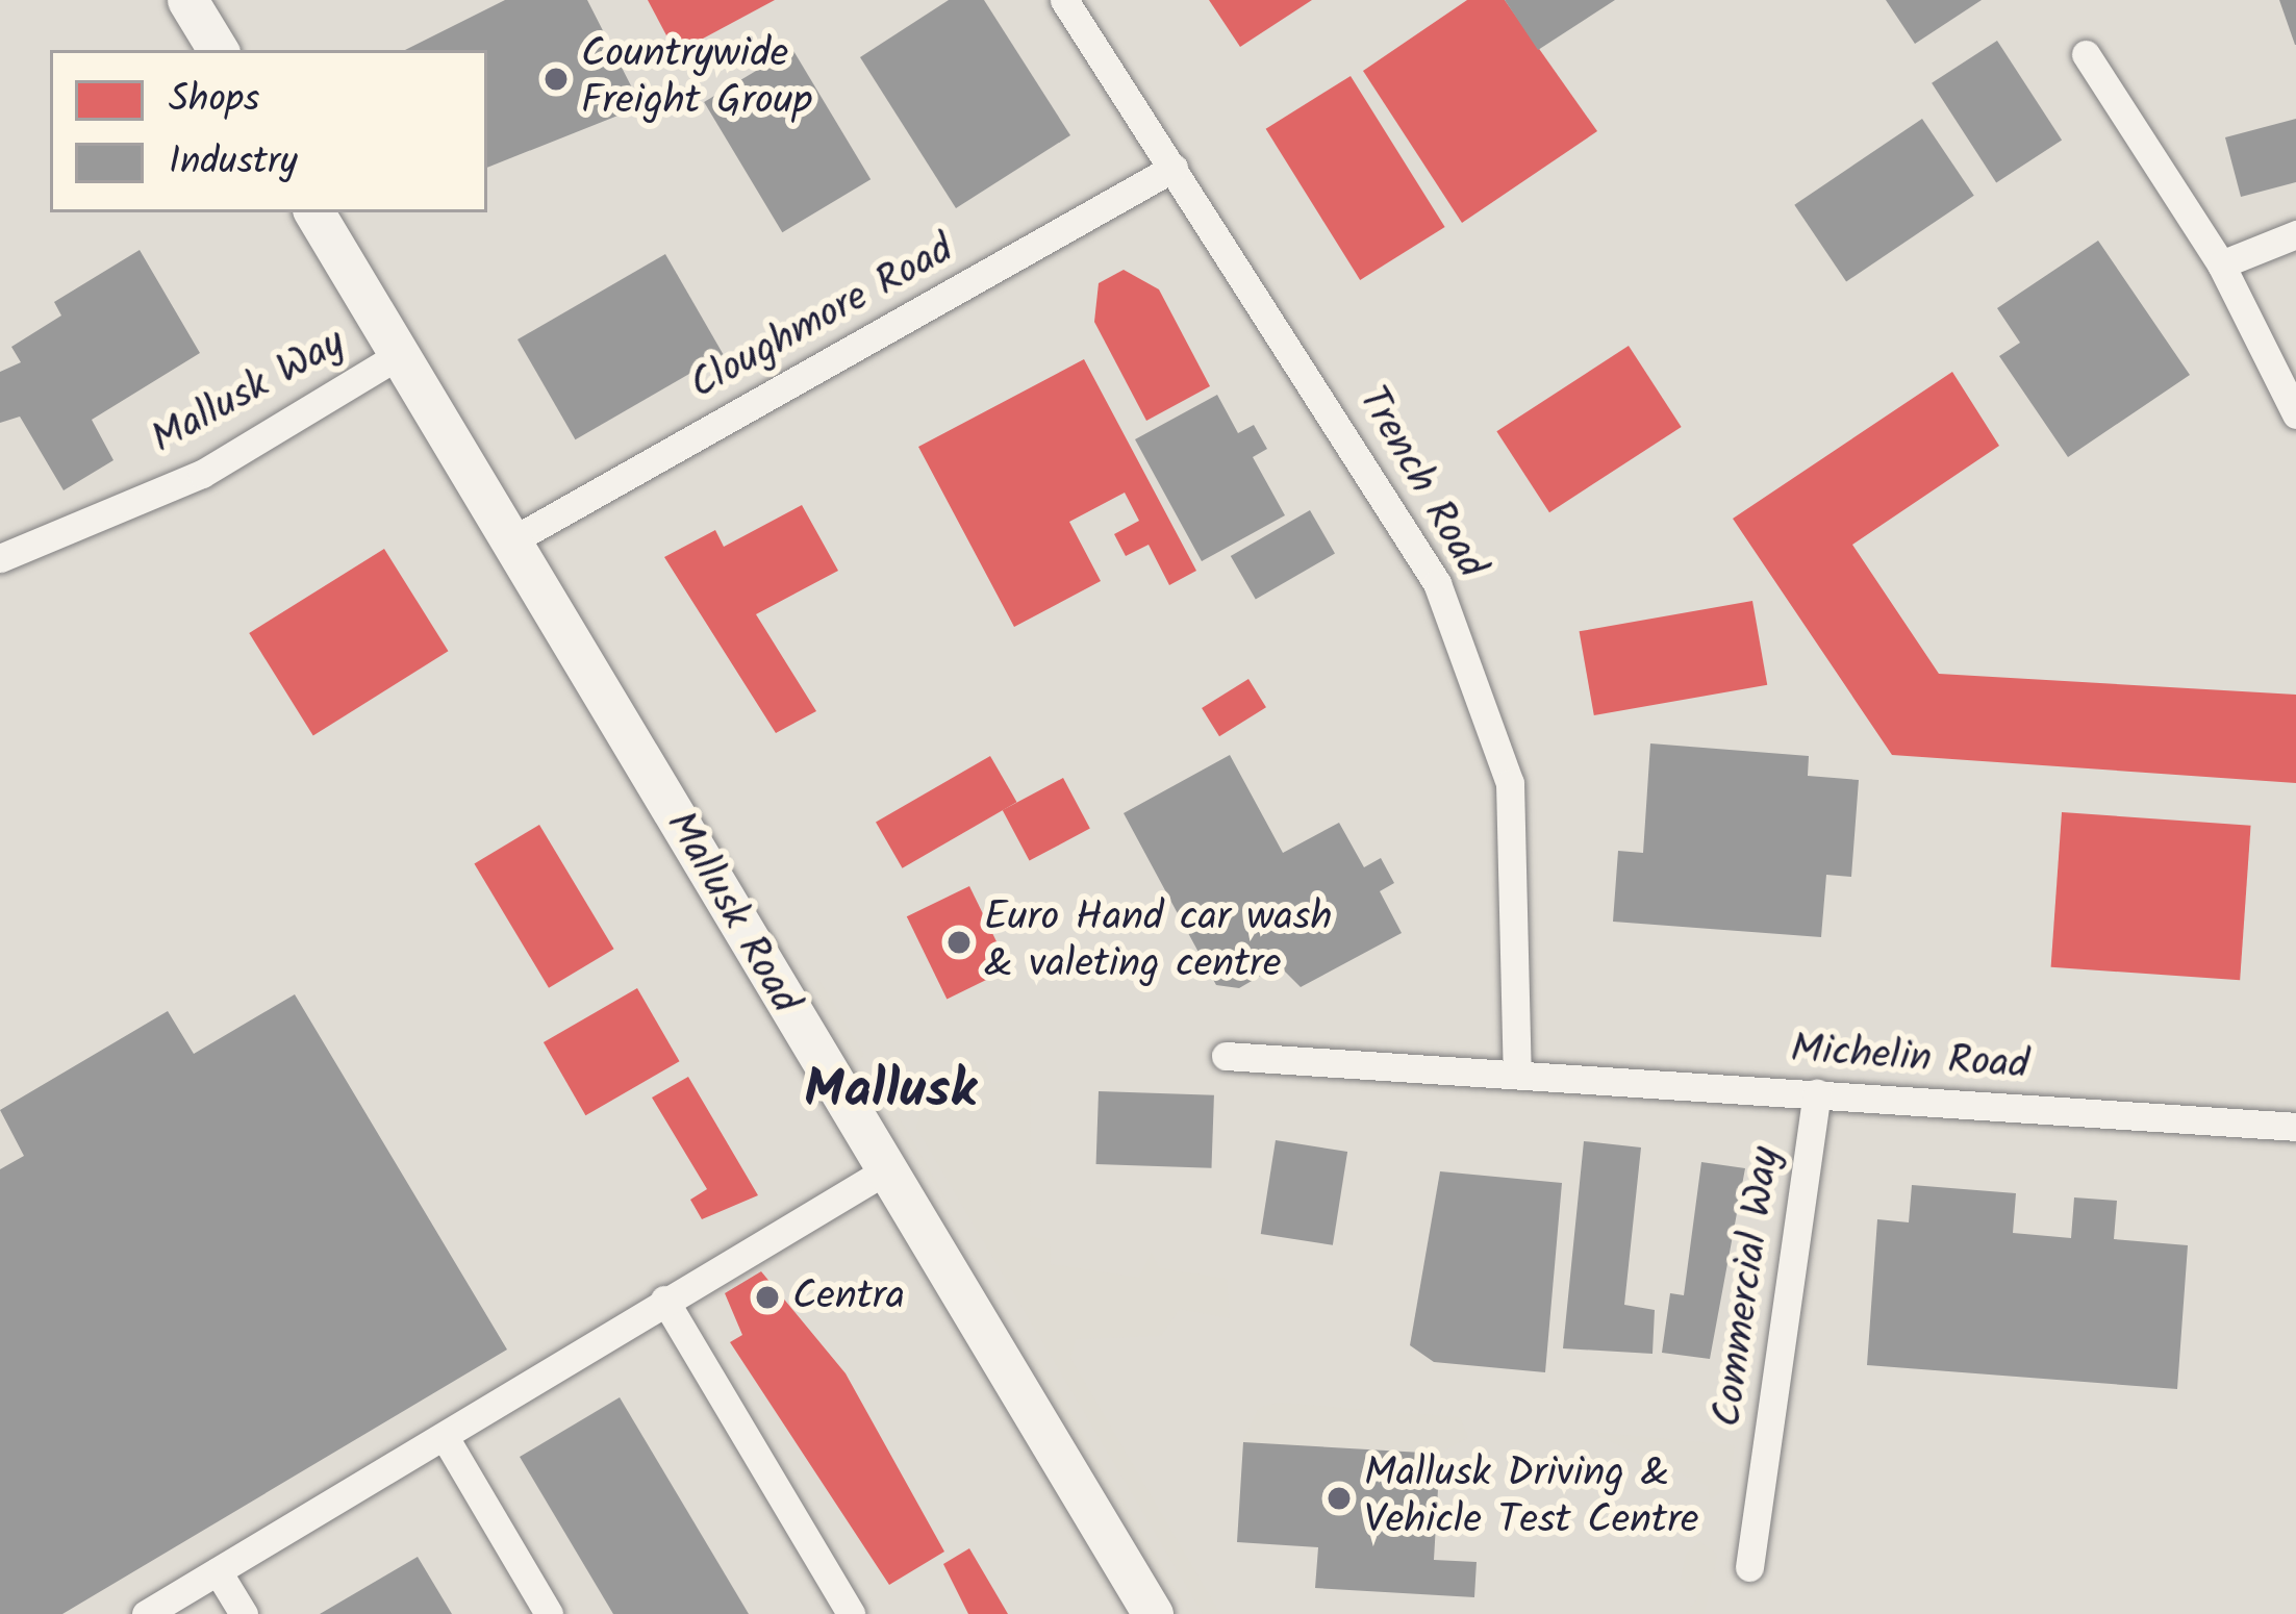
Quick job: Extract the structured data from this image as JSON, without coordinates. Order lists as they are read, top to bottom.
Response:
{
  "streets": {
    "main road": ["Mallusk Road"],
    "street": [
      "Cloughmore Road",
      "Mallusk Way",
      "Trench Road",
      "Michelin Road",
      "Commercial Way"
    ]
  },
  "crossings": [
    ["Cloughmore Road", "Trench Road"],
    ["Cloughmore Road", "Mallusk Road"],
    ["Mallusk Way", "Mallusk Road"],
    ["Trench Road", "Michelin Road"],
    ["Michelin Road", "Commercial Way"]
  ],
  "districts": ["Mallusk"],
  "places": [
    "Countrywide Freight Group",
    "Euro Hand car wash & valeting centre",
    "Centra",
    "Mallusk Driving & Vehicle Test Centre"
  ],
  "legend": ["Shops", "Industry"]
}
